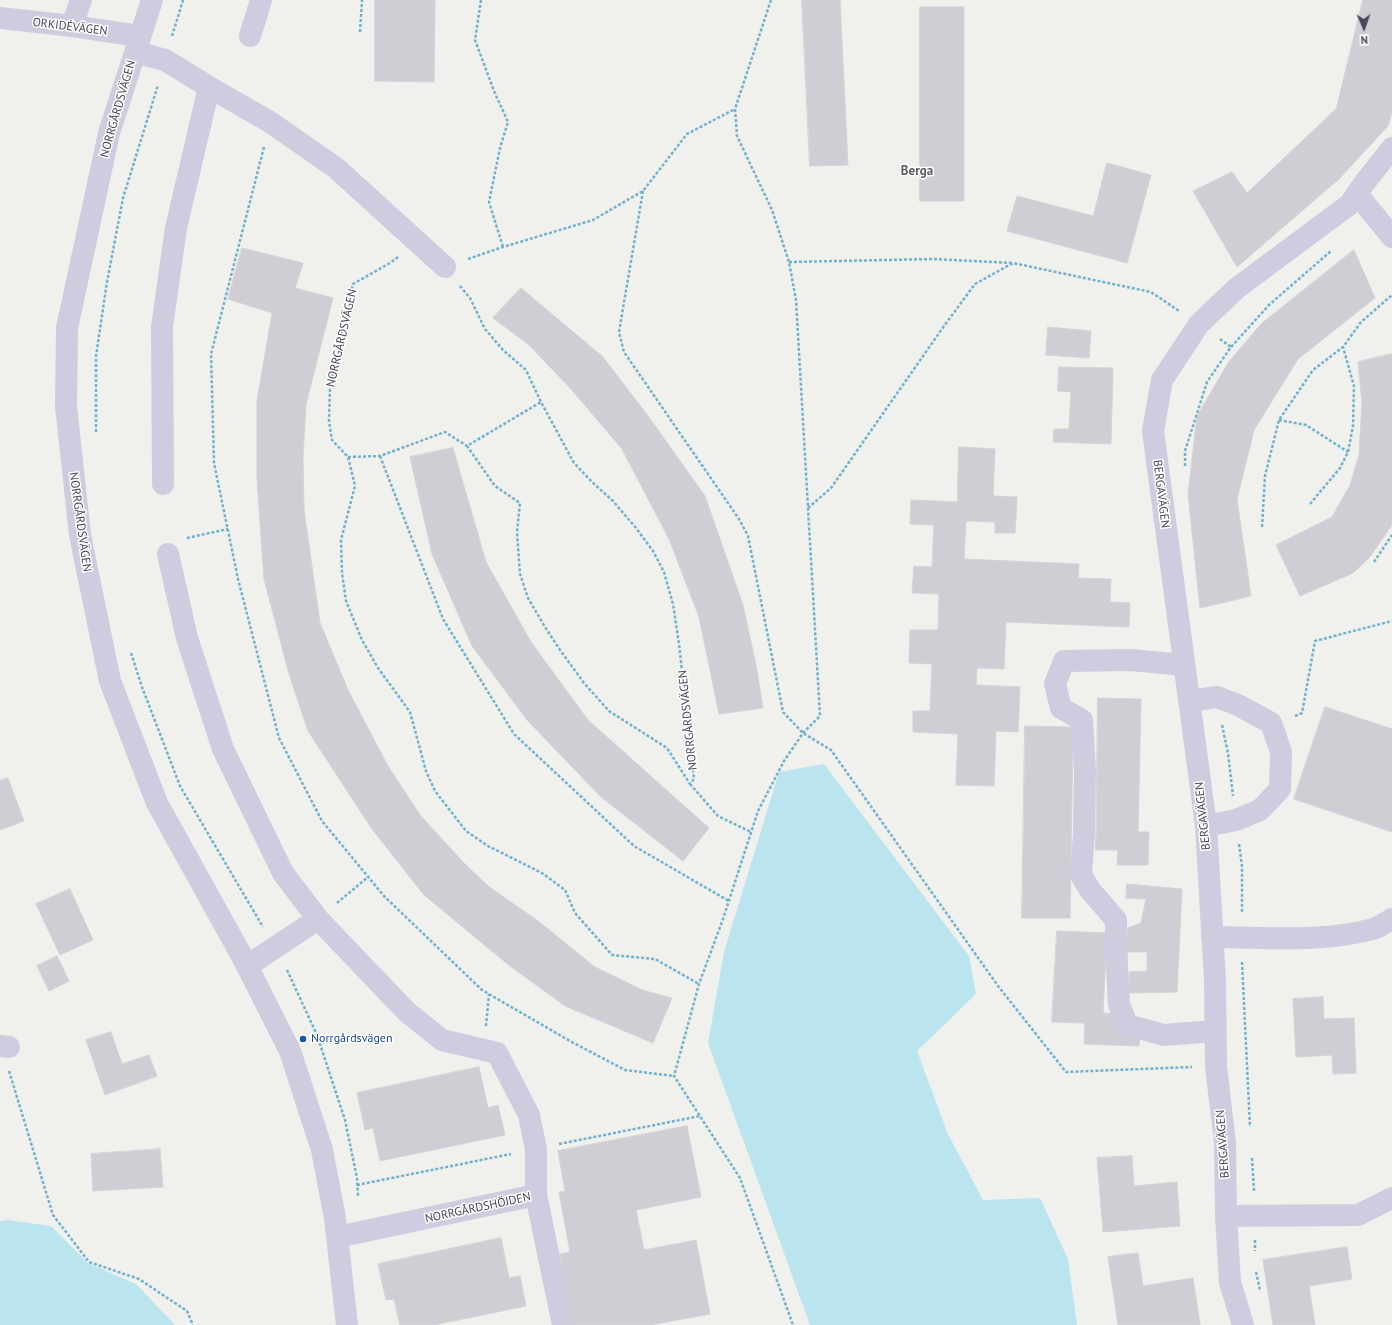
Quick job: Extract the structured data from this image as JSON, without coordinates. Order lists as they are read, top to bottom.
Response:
{
  "streets": {
    "street": [
      "ORKIDÉVÄGEN",
      "NORRGÅRDSVÄGEN",
      "BERGAVÄGEN",
      "NORRGÅRDSHÖJDEN"
    ]
  },
  "crossings": [
    ["ORKIDÉVÄGEN", "NORRGÅRDSVÄGEN"],
    ["NORRGÅRDSVÄGEN", "NORRGÅRDSHÖJDEN"]
  ],
  "districts": ["Berga"],
  "places": ["Norrgårdsvägen"],
  "north": "bottom"
}
